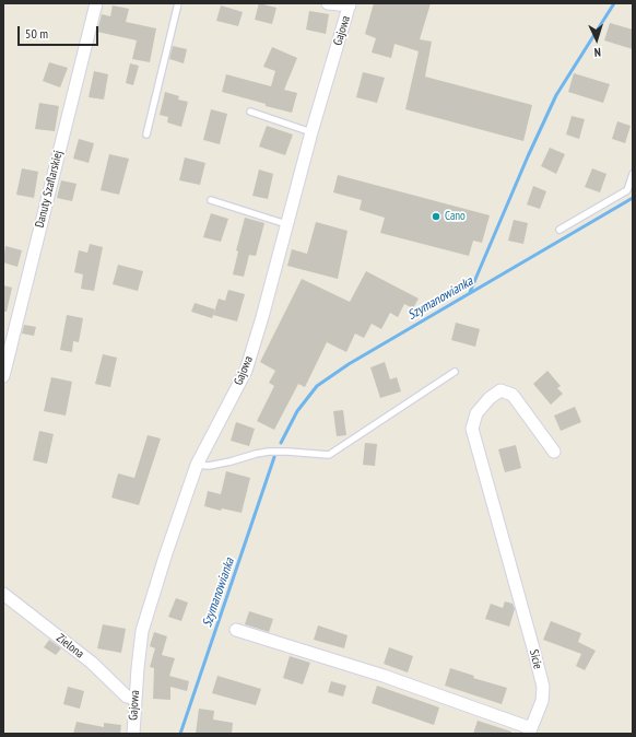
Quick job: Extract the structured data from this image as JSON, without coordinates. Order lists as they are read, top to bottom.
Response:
{
  "streets": {
    "street": [
      "Gajowa",
      "Danuty Szaflarskiej",
      "Zielona",
      "Sicie"
    ]
  },
  "crossings": [
    ["Gajowa", "Zielona"]
  ],
  "water": ["Szymanowianka"],
  "places": ["Cano"],
  "scale_bar": "50 m",
  "north": "bottom"
}
